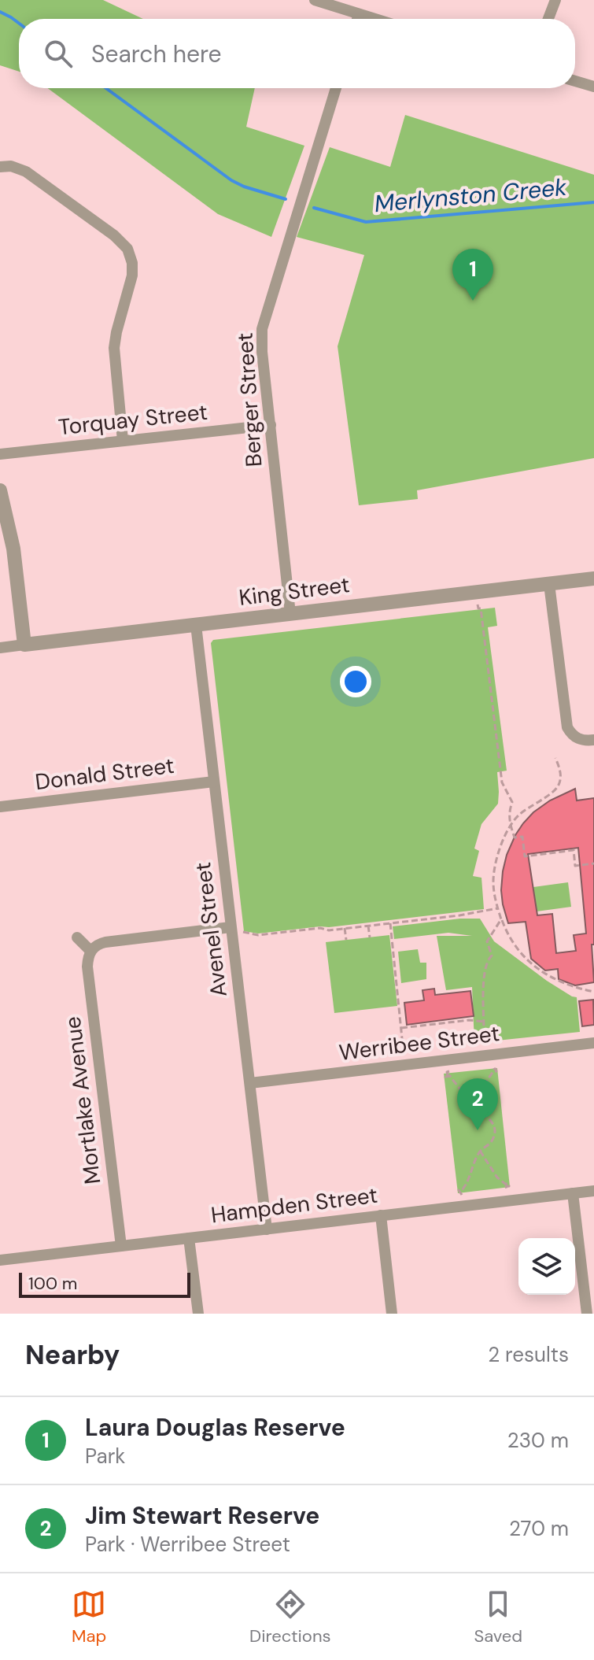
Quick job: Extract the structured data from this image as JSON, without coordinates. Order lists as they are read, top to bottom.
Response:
{
  "streets": {
    "street": [
      "Berger Street",
      "Torquay Street",
      "King Street",
      "Donald Street",
      "Avenel Street",
      "Werribee Street",
      "Mortlake Avenue",
      "Hampden Street"
    ]
  },
  "crossings": [
    ["Berger Street", "Torquay Street"],
    ["Berger Street", "King Street"],
    ["King Street", "Avenel Street"],
    ["Donald Street", "Avenel Street"],
    ["Avenel Street", "Werribee Street"],
    ["Avenel Street", "Hampden Street"],
    ["Mortlake Avenue", "Hampden Street"]
  ],
  "water": ["Merlynston Creek"],
  "scale_bar": "100 m",
  "page": {
    "search": "Search here",
    "pins": ["1", "2"],
    "scale": "100 m",
    "heading": ["Nearby", "2 results"],
    "list": [
      {
        "mark": "1",
        "name": "Laura Douglas Reserve",
        "note": "Park",
        "value": "230 m"
      },
      {
        "mark": "2",
        "name": "Jim Stewart Reserve",
        "note": "Park · Werribee Street",
        "value": "270 m"
      }
    ],
    "nav": ["Map", "Directions", "Saved"]
  }
}
